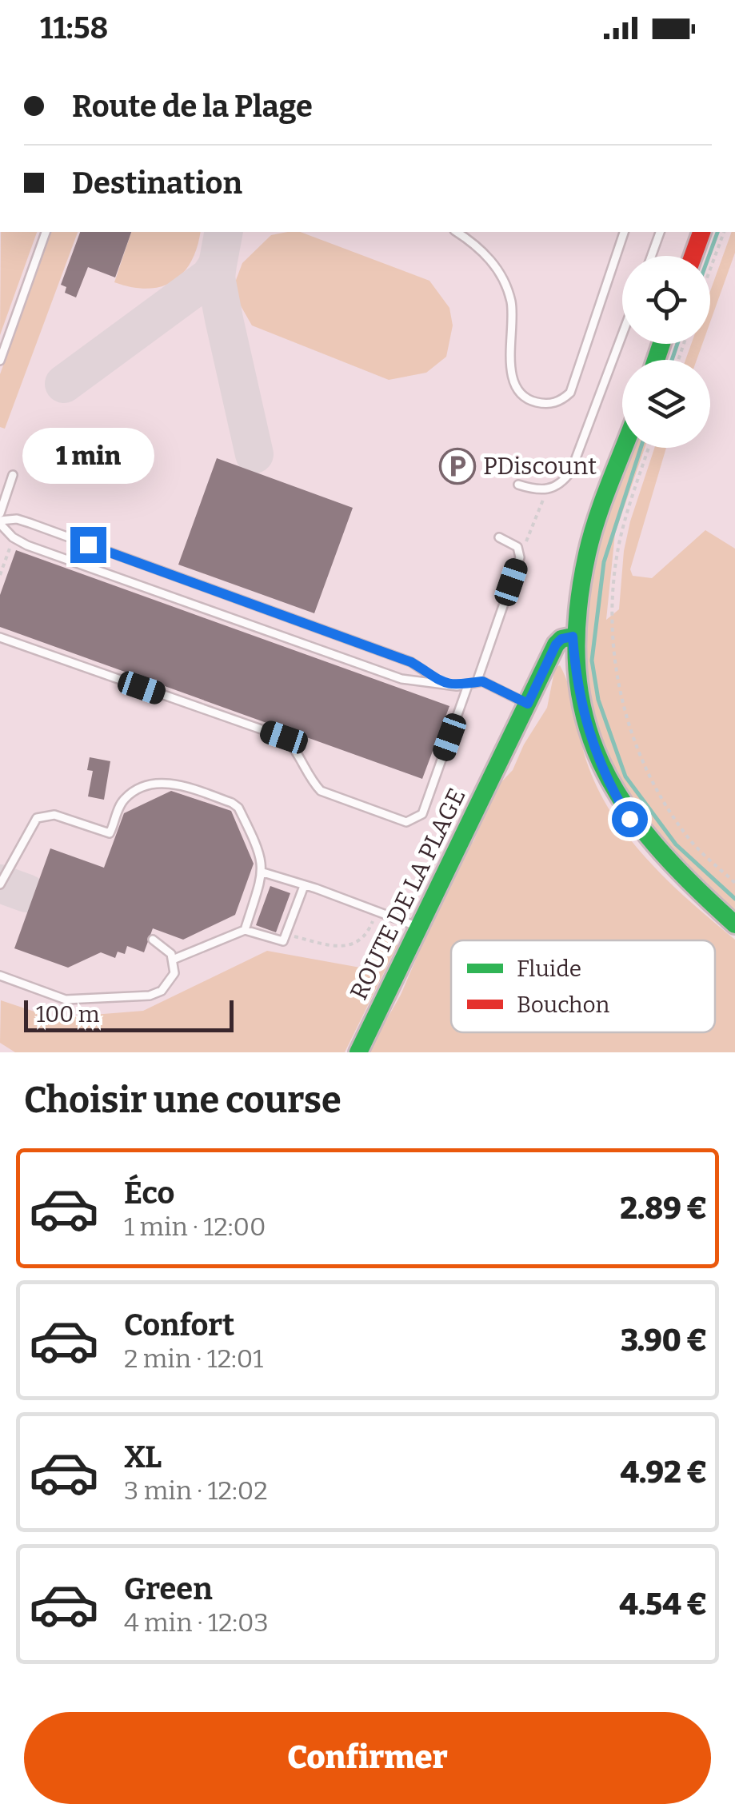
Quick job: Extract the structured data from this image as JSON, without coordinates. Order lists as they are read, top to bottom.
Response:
{
  "streets": {
    "street": ["ROUTE DE LA PLAGE"]
  },
  "places": {
    "parking": ["PDiscount"]
  },
  "legend": ["Fluide", "Bouchon"],
  "scale_bar": "100 m",
  "page": {
    "status": "11:58",
    "banner": ["Route de la Plage", "Destination"],
    "bubble": "1 min",
    "scale": "100 m",
    "heading": "Choisir une course",
    "list": [
      {
        "name": "Éco",
        "note": "1 min · 12:00",
        "value": "2.89 €"
      },
      {
        "name": "Confort",
        "note": "2 min · 12:01",
        "value": "3.90 €"
      },
      {
        "name": "XL",
        "note": "3 min · 12:02",
        "value": "4.92 €"
      },
      {
        "name": "Green",
        "note": "4 min · 12:03",
        "value": "4.54 €"
      }
    ],
    "buttons": "Confirmer"
  }
}
